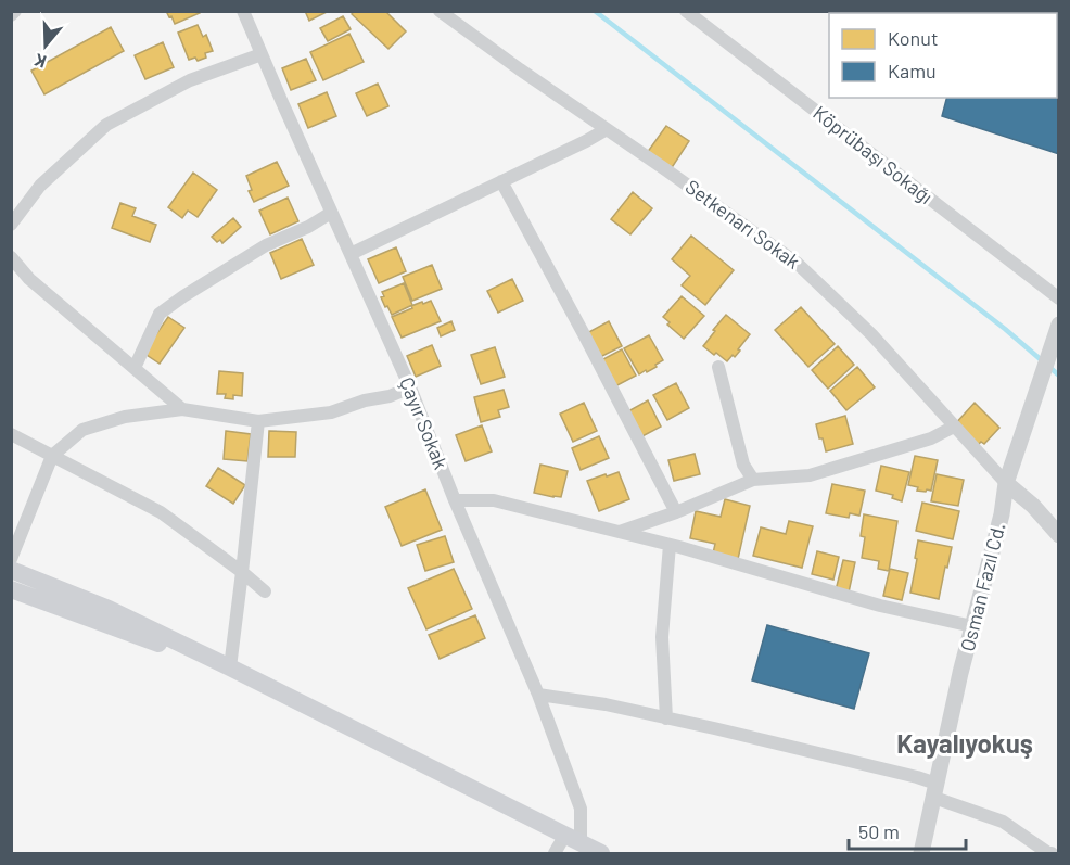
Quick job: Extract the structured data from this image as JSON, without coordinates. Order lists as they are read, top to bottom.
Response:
{
  "streets": {
    "street": [
      "Köprübaşı Sokağı",
      "Setkenarı Sokak",
      "Çayır Sokak",
      "Osman Fazıl Cd."
    ]
  },
  "crossings": [
    ["Setkenarı Sokak", "Osman Fazıl Cd."]
  ],
  "districts": ["Kayalıyokuş"],
  "legend": ["Konut", "Kamu"],
  "scale_bar": "50 m",
  "north": "bottom"
}
